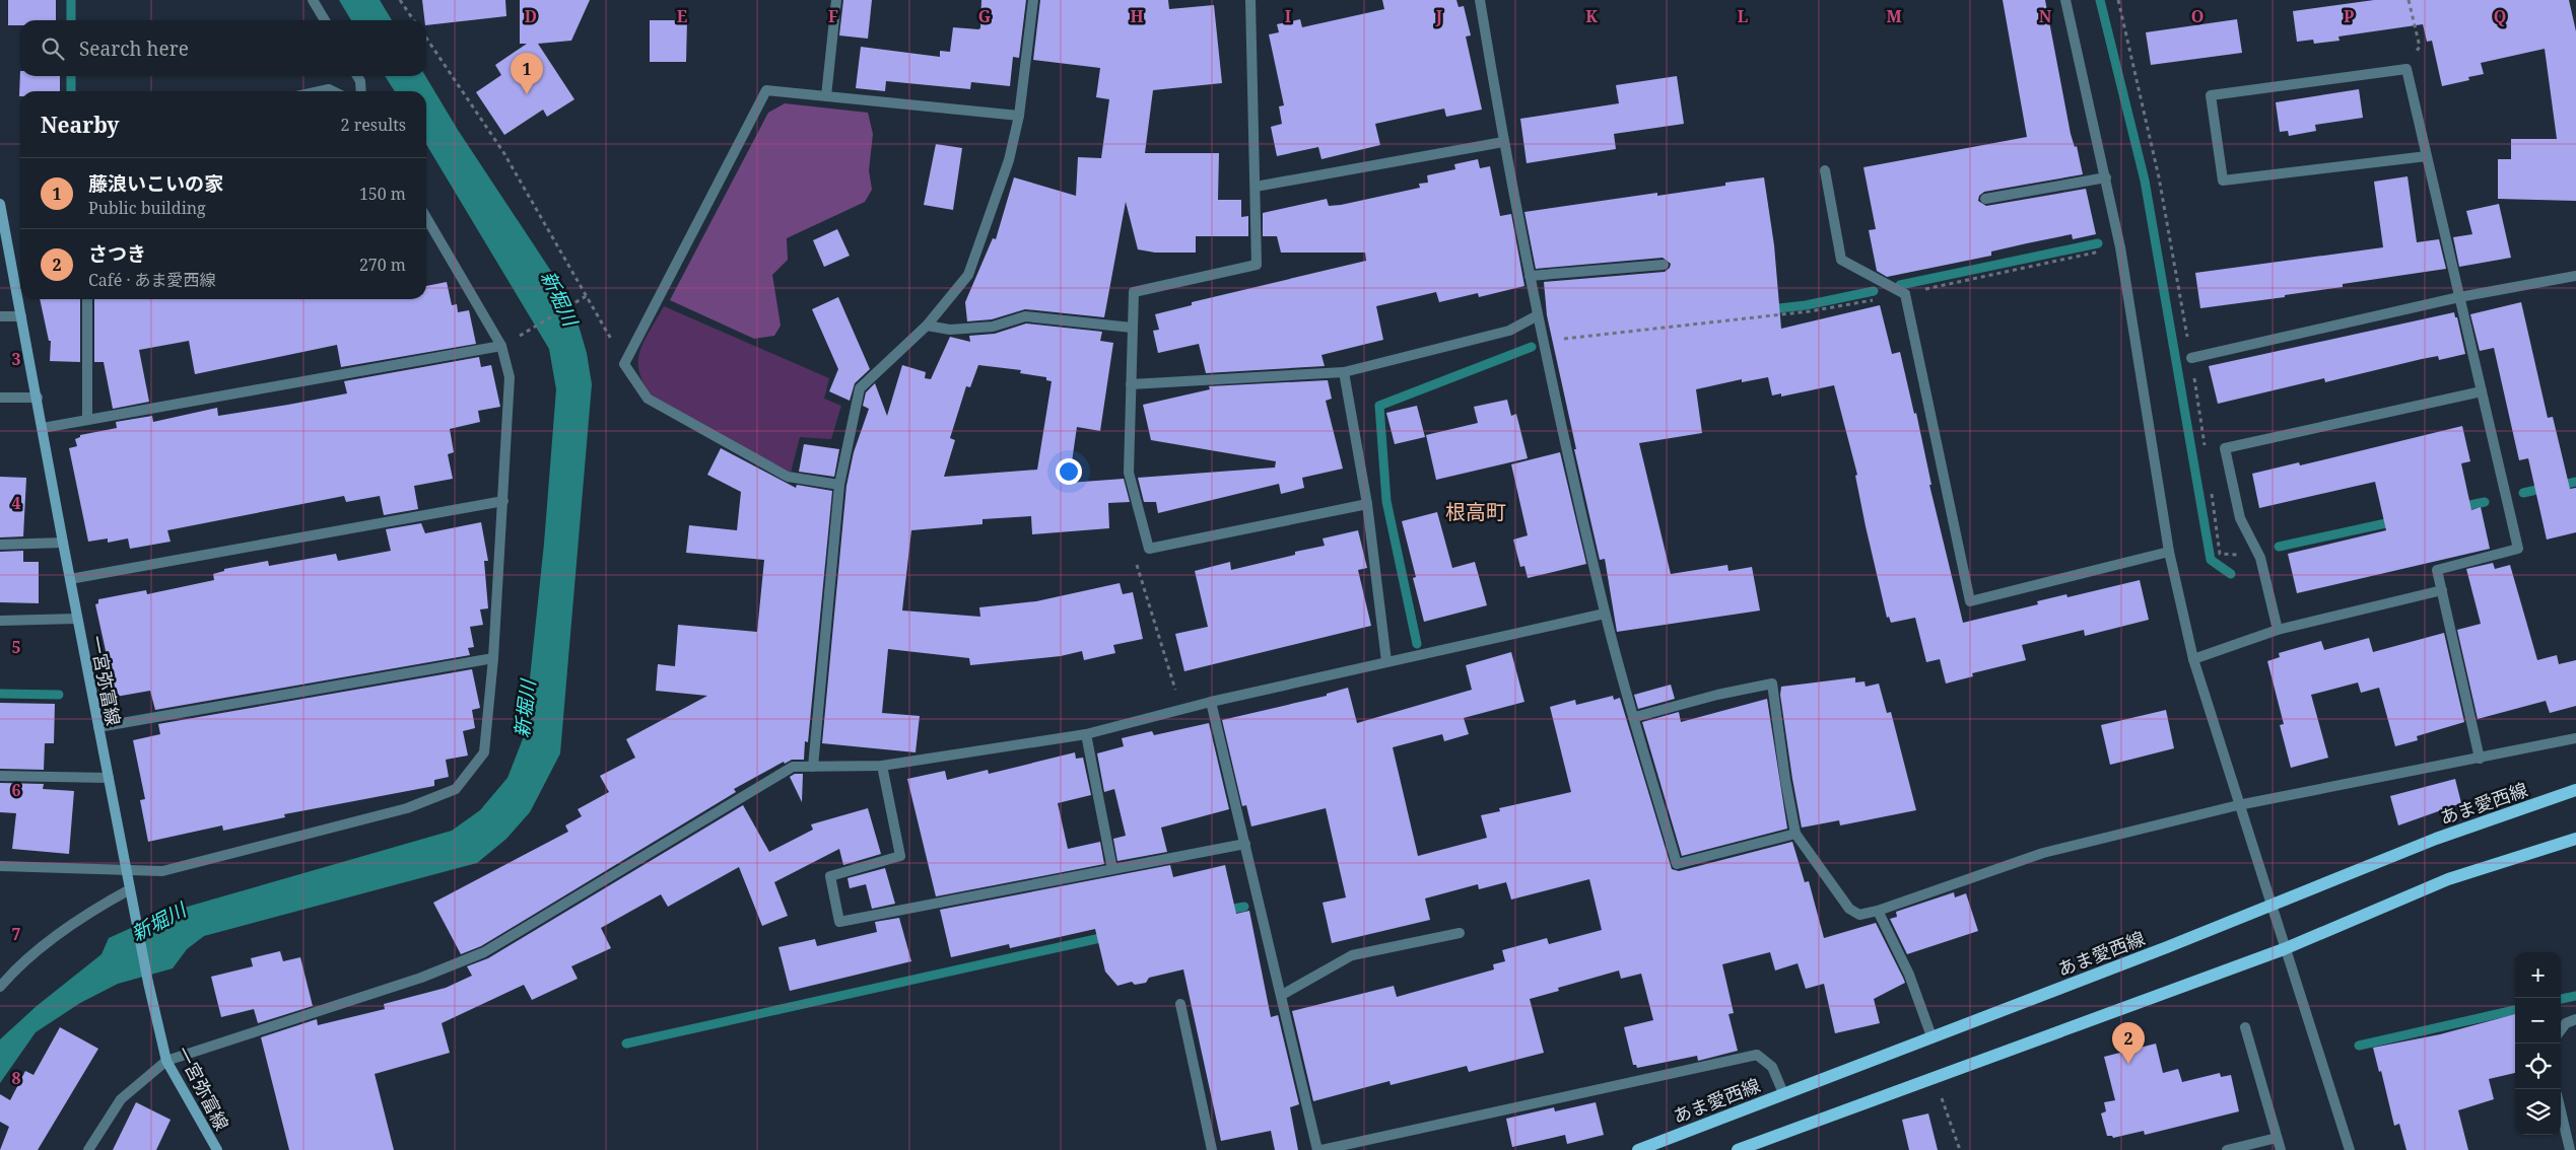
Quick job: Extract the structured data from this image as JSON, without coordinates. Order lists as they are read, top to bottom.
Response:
{
  "streets": {
    "main road": ["一宮弥富線", "あま愛西線"]
  },
  "districts": ["根高町"],
  "water": ["新堀川"],
  "page": {
    "search": "Search here",
    "pins": ["1", "2"],
    "heading": ["Nearby", "2 results"],
    "list": [
      {
        "mark": "1",
        "name": "藤浪いこいの家",
        "note": "Public building",
        "value": "150 m"
      },
      {
        "mark": "2",
        "name": "さつき",
        "note": "Café · あま愛西線",
        "value": "270 m"
      }
    ],
    "map_buttons": ["+", "−"]
  },
  "grid": {
    "columns": [
      "D",
      "E",
      "F",
      "G",
      "H",
      "I",
      "J",
      "K",
      "L",
      "M",
      "N",
      "O",
      "P",
      "Q"
    ],
    "rows": [
      "3",
      "4",
      "5",
      "6",
      "7",
      "8"
    ]
  }
}
